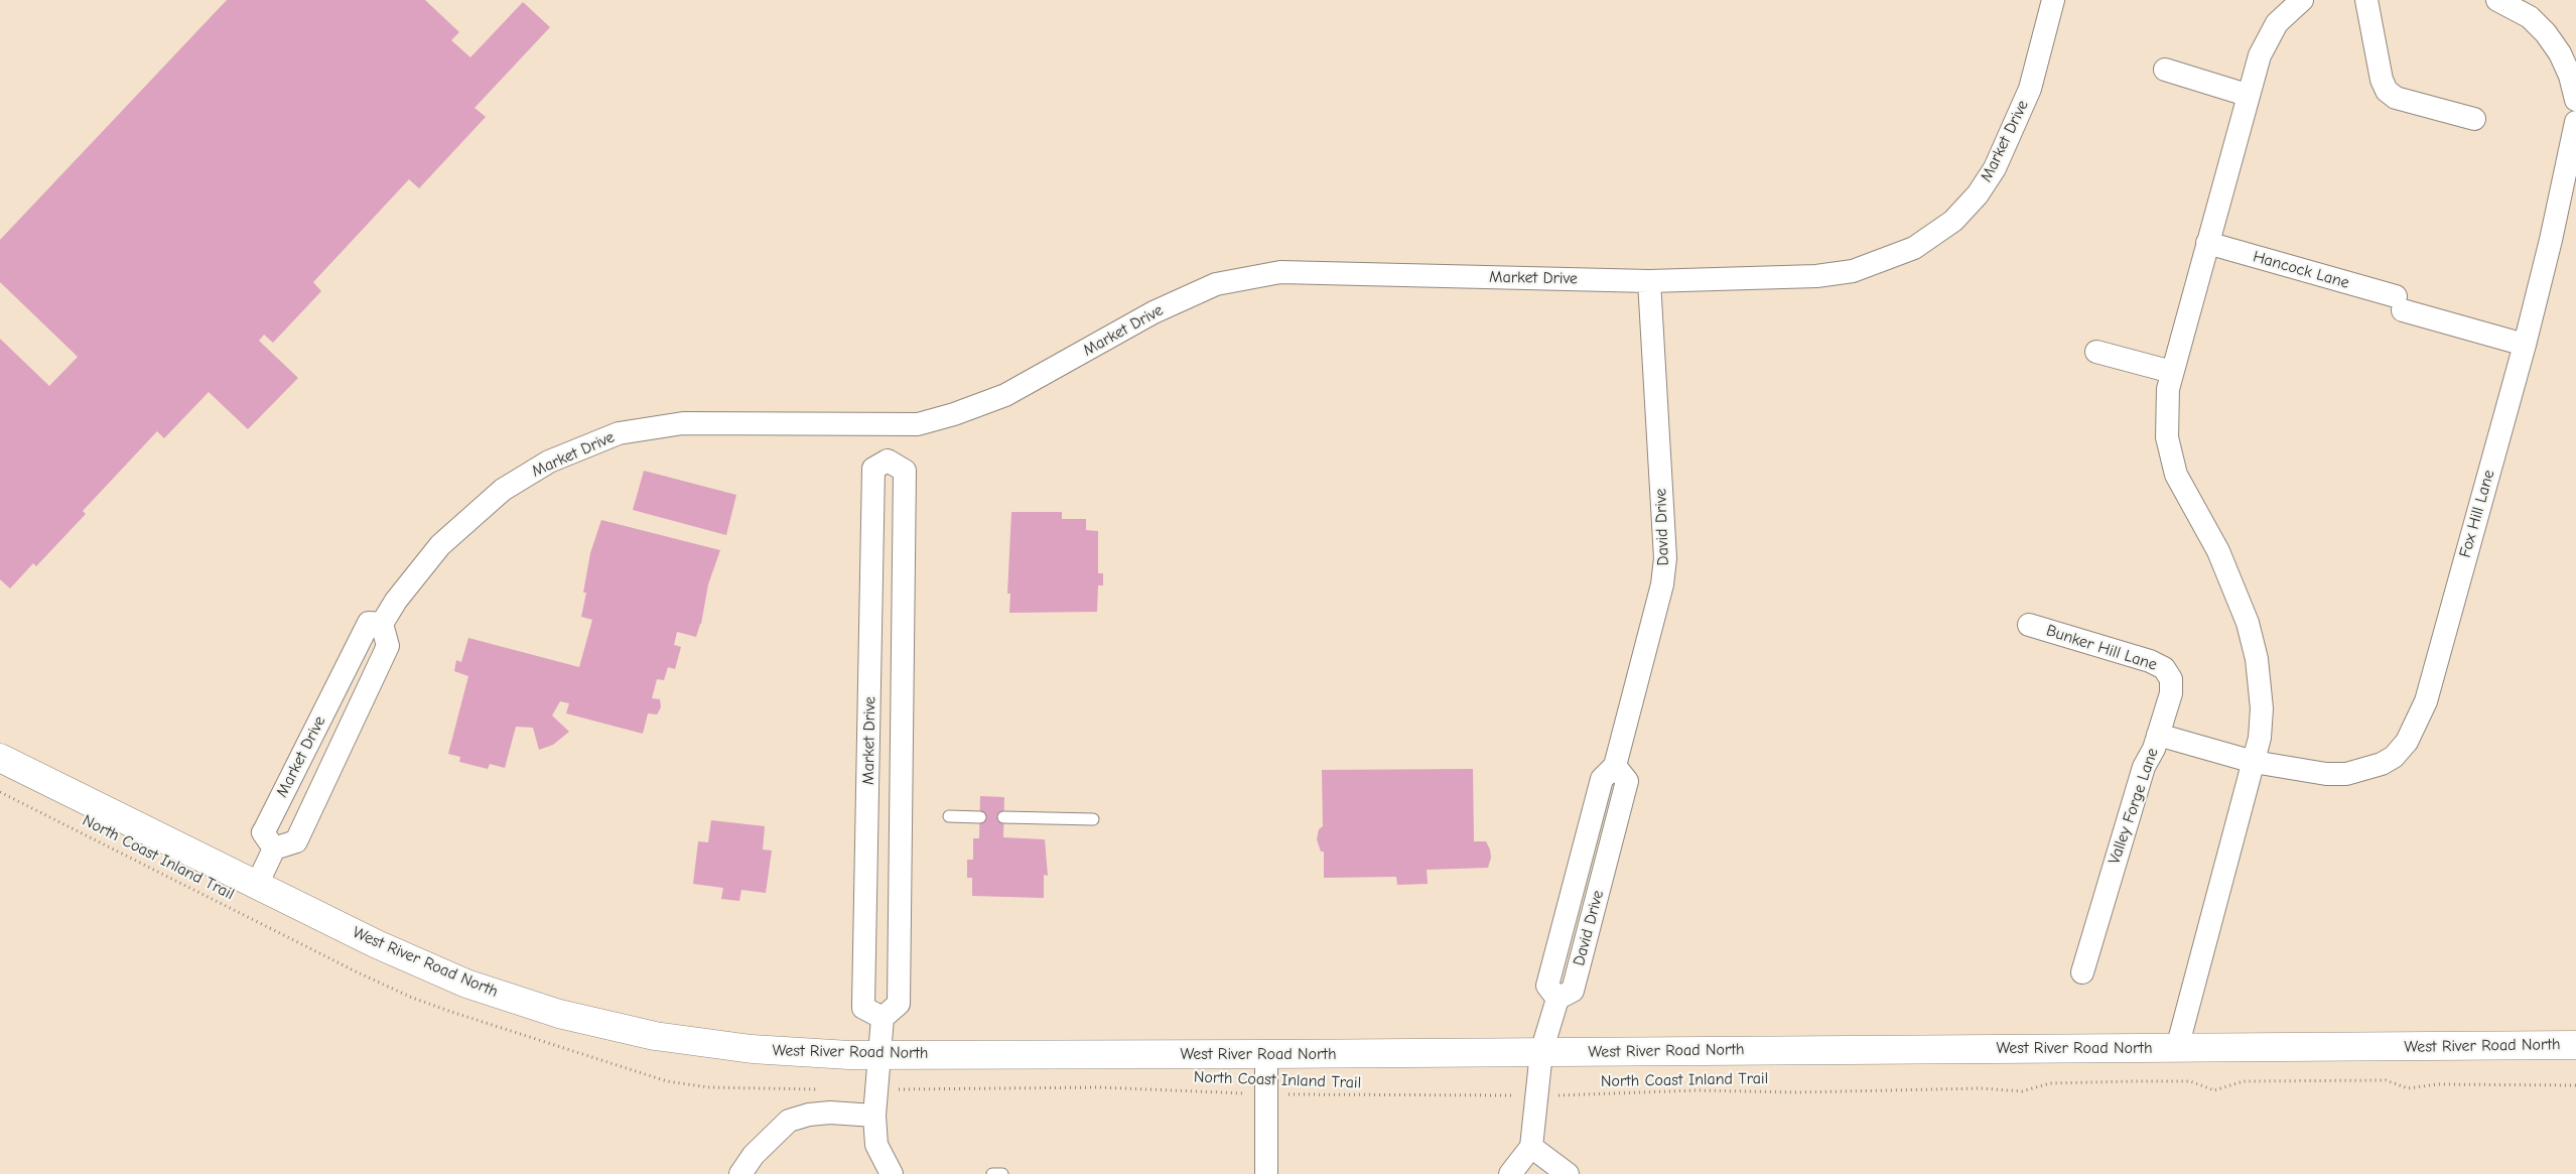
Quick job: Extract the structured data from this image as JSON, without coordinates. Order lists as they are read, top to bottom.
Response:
{
  "streets": {
    "street": [
      "Market Drive",
      "Hancock Lane",
      "Fox Hill Lane",
      "David Drive",
      "Bunker Hill Lane",
      "Valley Forge Lane",
      "West River Road North"
    ],
    "path": ["North Coast Inland Trail"]
  },
  "crossings": [
    ["Market Drive", "David Drive"],
    ["Hancock Lane", "Fox Hill Lane"],
    ["Fox Hill Lane", "Valley Forge Lane"],
    ["David Drive", "North Coast Inland Trail"],
    ["David Drive", "West River Road North"],
    ["Bunker Hill Lane", "Valley Forge Lane"]
  ]
}
